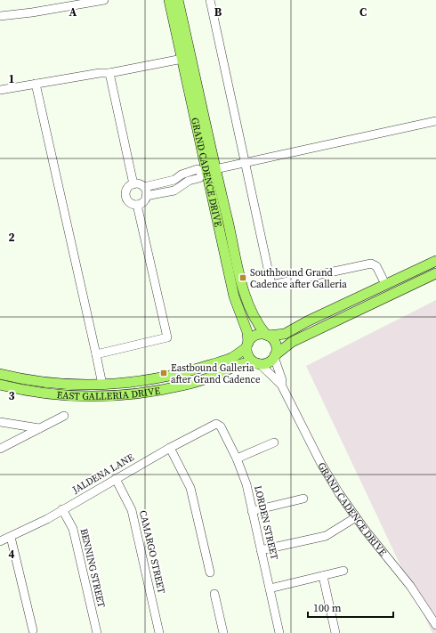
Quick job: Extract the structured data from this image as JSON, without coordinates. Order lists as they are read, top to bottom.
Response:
{
  "streets": {
    "main road": ["GRAND CADENCE DRIVE", "EAST GALLERIA DRIVE"],
    "street": [
      "JALDENA LANE",
      "LORDEN STREET",
      "CAMARGO STREET",
      "BENNING STREET"
    ]
  },
  "crossings": [
    ["GRAND CADENCE DRIVE", "EAST GALLERIA DRIVE"],
    ["JALDENA LANE", "LORDEN STREET"],
    ["JALDENA LANE", "CAMARGO STREET"],
    ["JALDENA LANE", "BENNING STREET"]
  ],
  "places": {
    "transit": ["Southbound Grand Cadence after Galleria", "Eastbound Galleria after Grand Cadence"]
  },
  "scale_bar": "100 m",
  "grid": {
    "columns": ["A", "B", "C"],
    "rows": [
      "1",
      "2",
      "3",
      "4"
    ]
  }
}
